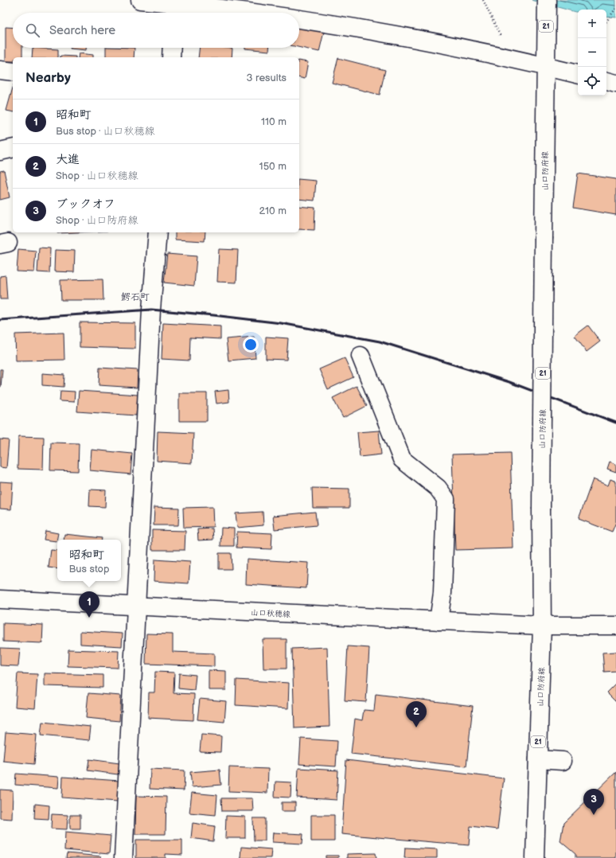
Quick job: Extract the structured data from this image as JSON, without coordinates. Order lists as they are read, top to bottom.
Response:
{
  "streets": {
    "street": ["21", "山口防府線", "山口秋穂線"]
  },
  "crossings": [
    ["山口防府線", "山口秋穂線"]
  ],
  "districts": ["鰐石町"],
  "page": {
    "map_buttons": ["+", "−"],
    "search": "Search here",
    "heading": ["Nearby", "3 results"],
    "list": [
      {
        "mark": "1",
        "name": "昭和町",
        "note": "Bus stop · 山口秋穂線",
        "value": "110 m"
      },
      {
        "mark": "2",
        "name": "大進",
        "note": "Shop · 山口秋穂線",
        "value": "150 m"
      },
      {
        "mark": "3",
        "name": "ブックオフ",
        "note": "Shop · 山口防府線",
        "value": "210 m"
      }
    ],
    "popup": ["昭和町", "Bus stop"],
    "pins": ["1", "2", "3"]
  }
}
